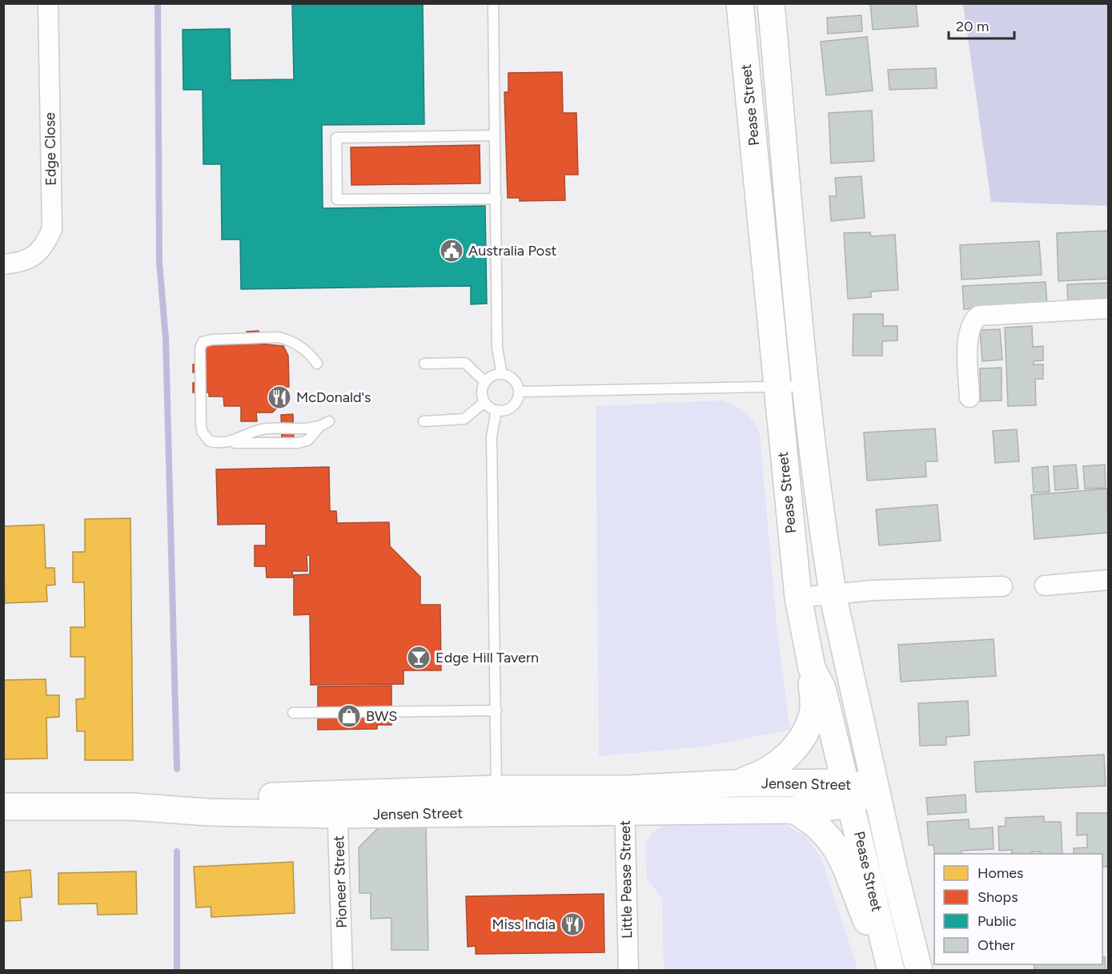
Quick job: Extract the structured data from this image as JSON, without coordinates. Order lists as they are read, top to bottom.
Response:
{
  "streets": {
    "street": [
      "Pease Street",
      "Edge Close",
      "Jensen Street",
      "Little Pease Street",
      "Pioneer Street"
    ]
  },
  "crossings": [
    ["Pease Street", "Jensen Street"],
    ["Jensen Street", "Little Pease Street"],
    ["Jensen Street", "Pioneer Street"]
  ],
  "places": {
    "public building": ["Australia Post"],
    "restaurant": ["McDonald's", "Miss India"],
    "bar": ["Edge Hill Tavern"],
    "shop": ["BWS"]
  },
  "legend": [
    "Homes",
    "Shops",
    "Public",
    "Other"
  ],
  "scale_bar": "20 m"
}
